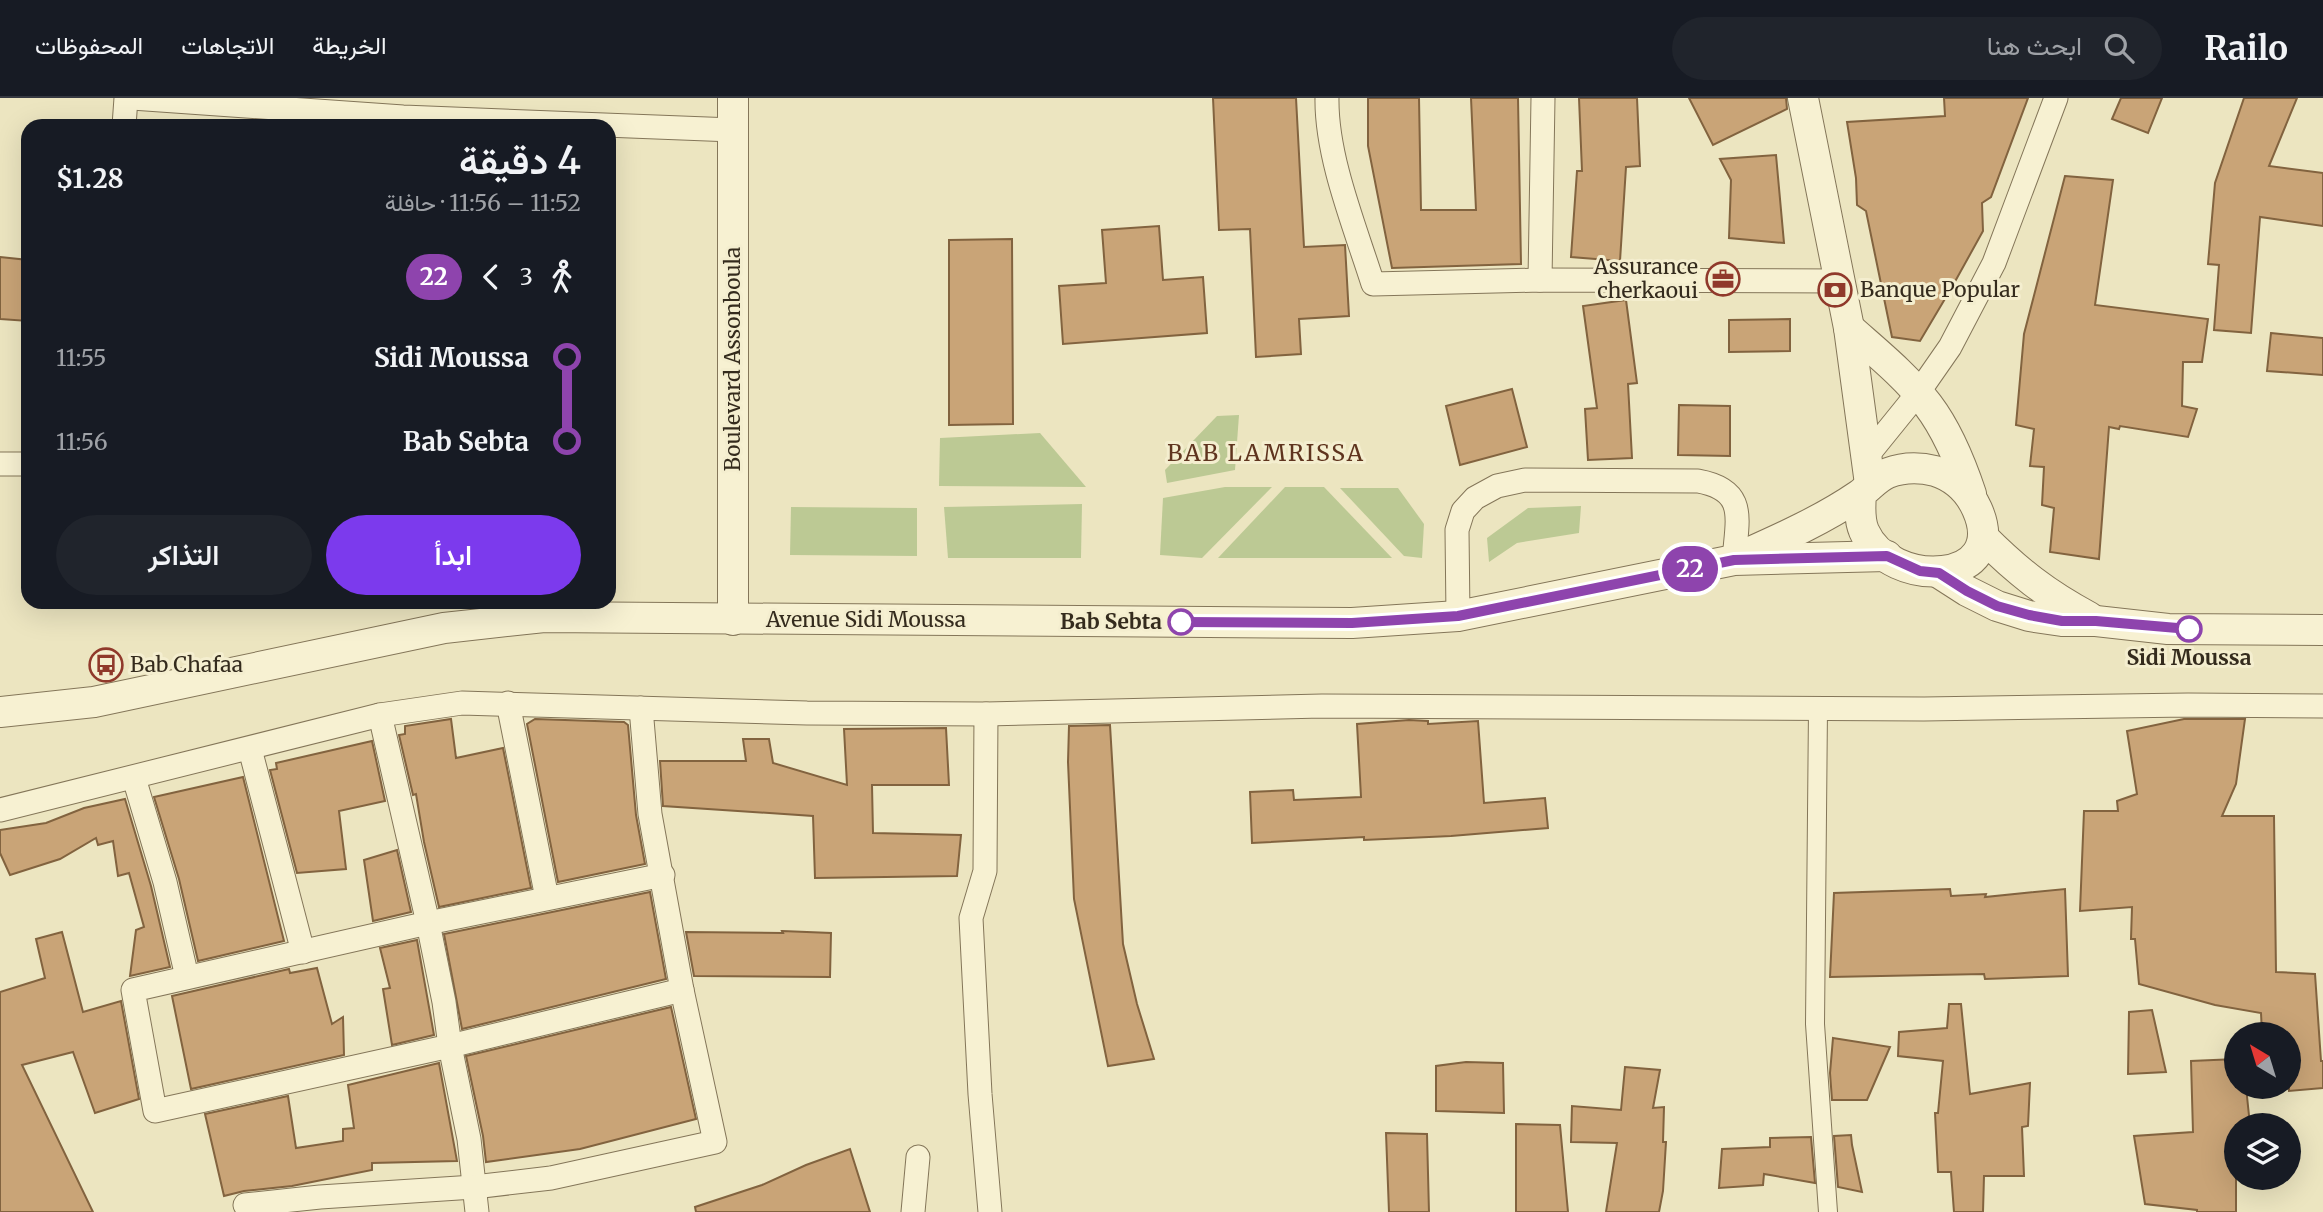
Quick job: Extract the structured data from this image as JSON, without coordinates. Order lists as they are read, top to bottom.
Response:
{
  "streets": {
    "street": ["Boulevard Assonboula", "Avenue Sidi Moussa"]
  },
  "crossings": [
    ["Boulevard Assonboula", "Avenue Sidi Moussa"]
  ],
  "districts": ["BAB LAMRISSA"],
  "places": {
    "office": ["Assurance cherkaoui"],
    "bank": ["Banque Popular"],
    "other": ["Bab Sebta", "Sidi Moussa"],
    "bus stop": ["Bab Chafaa"]
  },
  "lines": ["bus line 22"],
  "north": "top left",
  "page": {
    "header": "Railo",
    "search": "ابحث هنا",
    "nav": ["الخريطة", "الاتجاهات", "المحفوظات"],
    "on_map": "22",
    "heading": ["4 دقيقة", "11:52 – 11:56 · حافلة", "$1.28"],
    "legs": ["3", "22"],
    "list": [
      {
        "name": "Sidi Moussa",
        "value": "11:55"
      },
      {
        "name": "Bab Sebta",
        "value": "11:56"
      }
    ],
    "buttons": ["ابدأ", "التذاكر"]
  }
}
